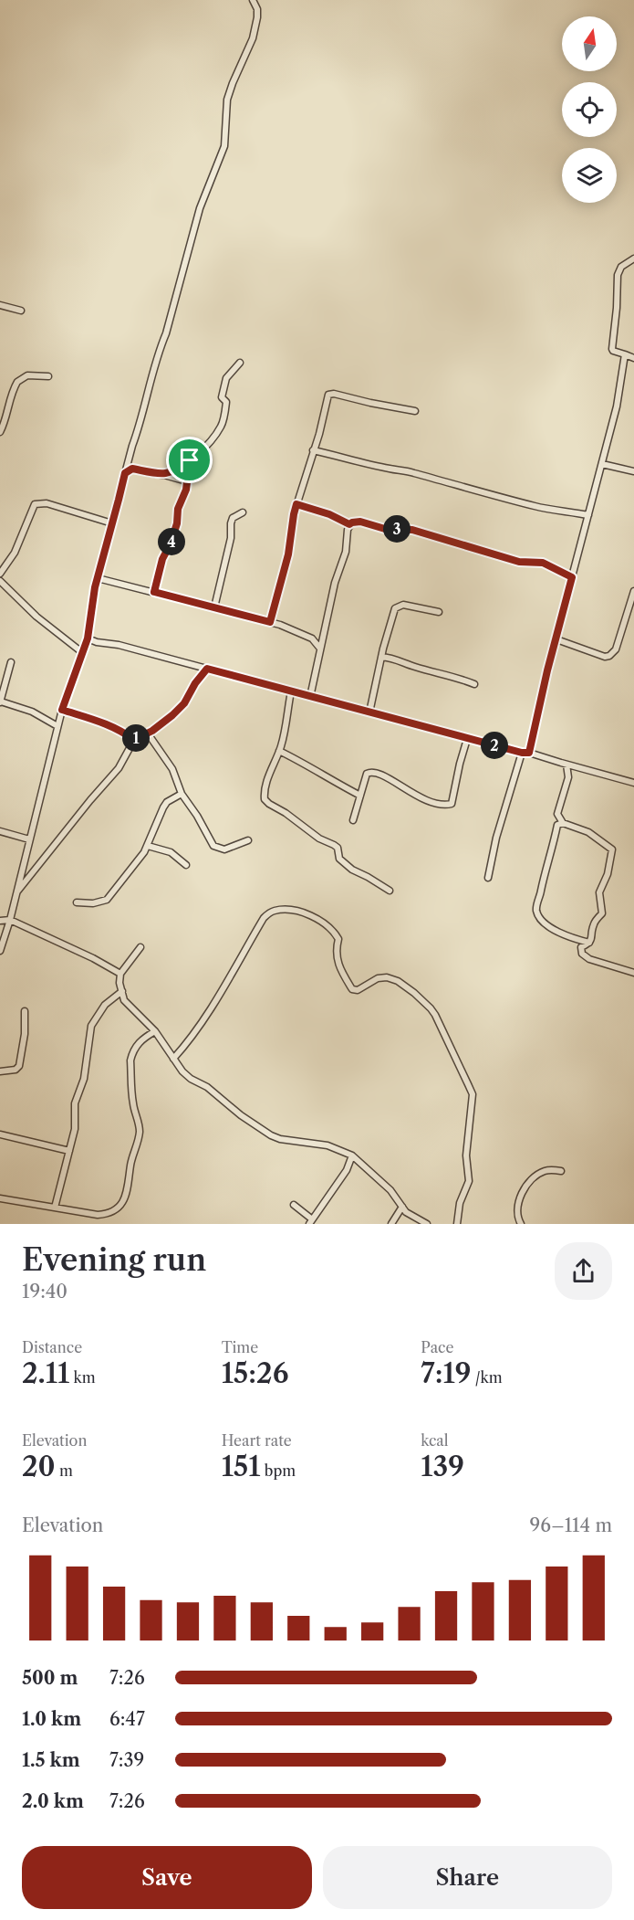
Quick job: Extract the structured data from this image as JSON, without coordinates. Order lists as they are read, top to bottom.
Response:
{
  "north": "top",
  "page": {
    "pins": [
      "3",
      "4",
      "1",
      "2"
    ],
    "heading": ["Evening run", "19:40"],
    "stats": [
      ["Distance", "2.11 km"],
      ["Time", "15:26"],
      ["Pace", "7:19 /km"],
      ["Elevation", "20 m"],
      ["Heart rate", "151 bpm"],
      ["kcal", "139"]
    ],
    "chart": ["Elevation", "96–114 m"],
    "list": [
      {
        "name": "500 m",
        "note": "7:26"
      },
      {
        "name": "1.0 km",
        "note": "6:47"
      },
      {
        "name": "1.5 km",
        "note": "7:39"
      },
      {
        "name": "2.0 km",
        "note": "7:26"
      }
    ],
    "buttons": ["Save", "Share"]
  }
}
